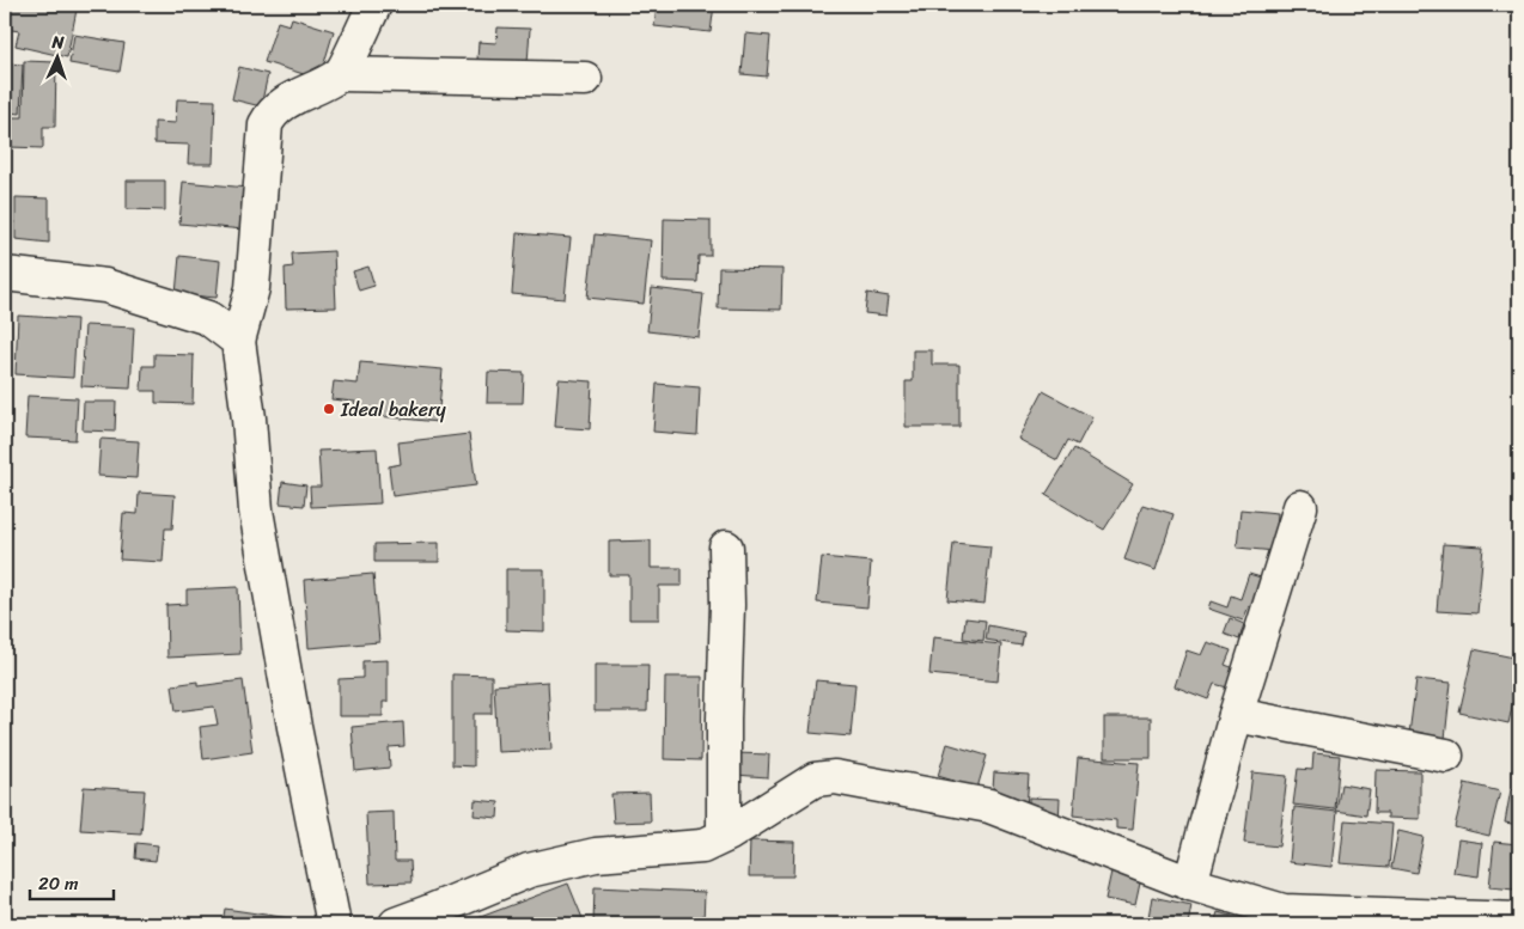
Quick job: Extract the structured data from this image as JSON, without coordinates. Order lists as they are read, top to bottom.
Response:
{
  "places": ["Ideal bakery"],
  "scale_bar": "20 m",
  "north": "top"
}
